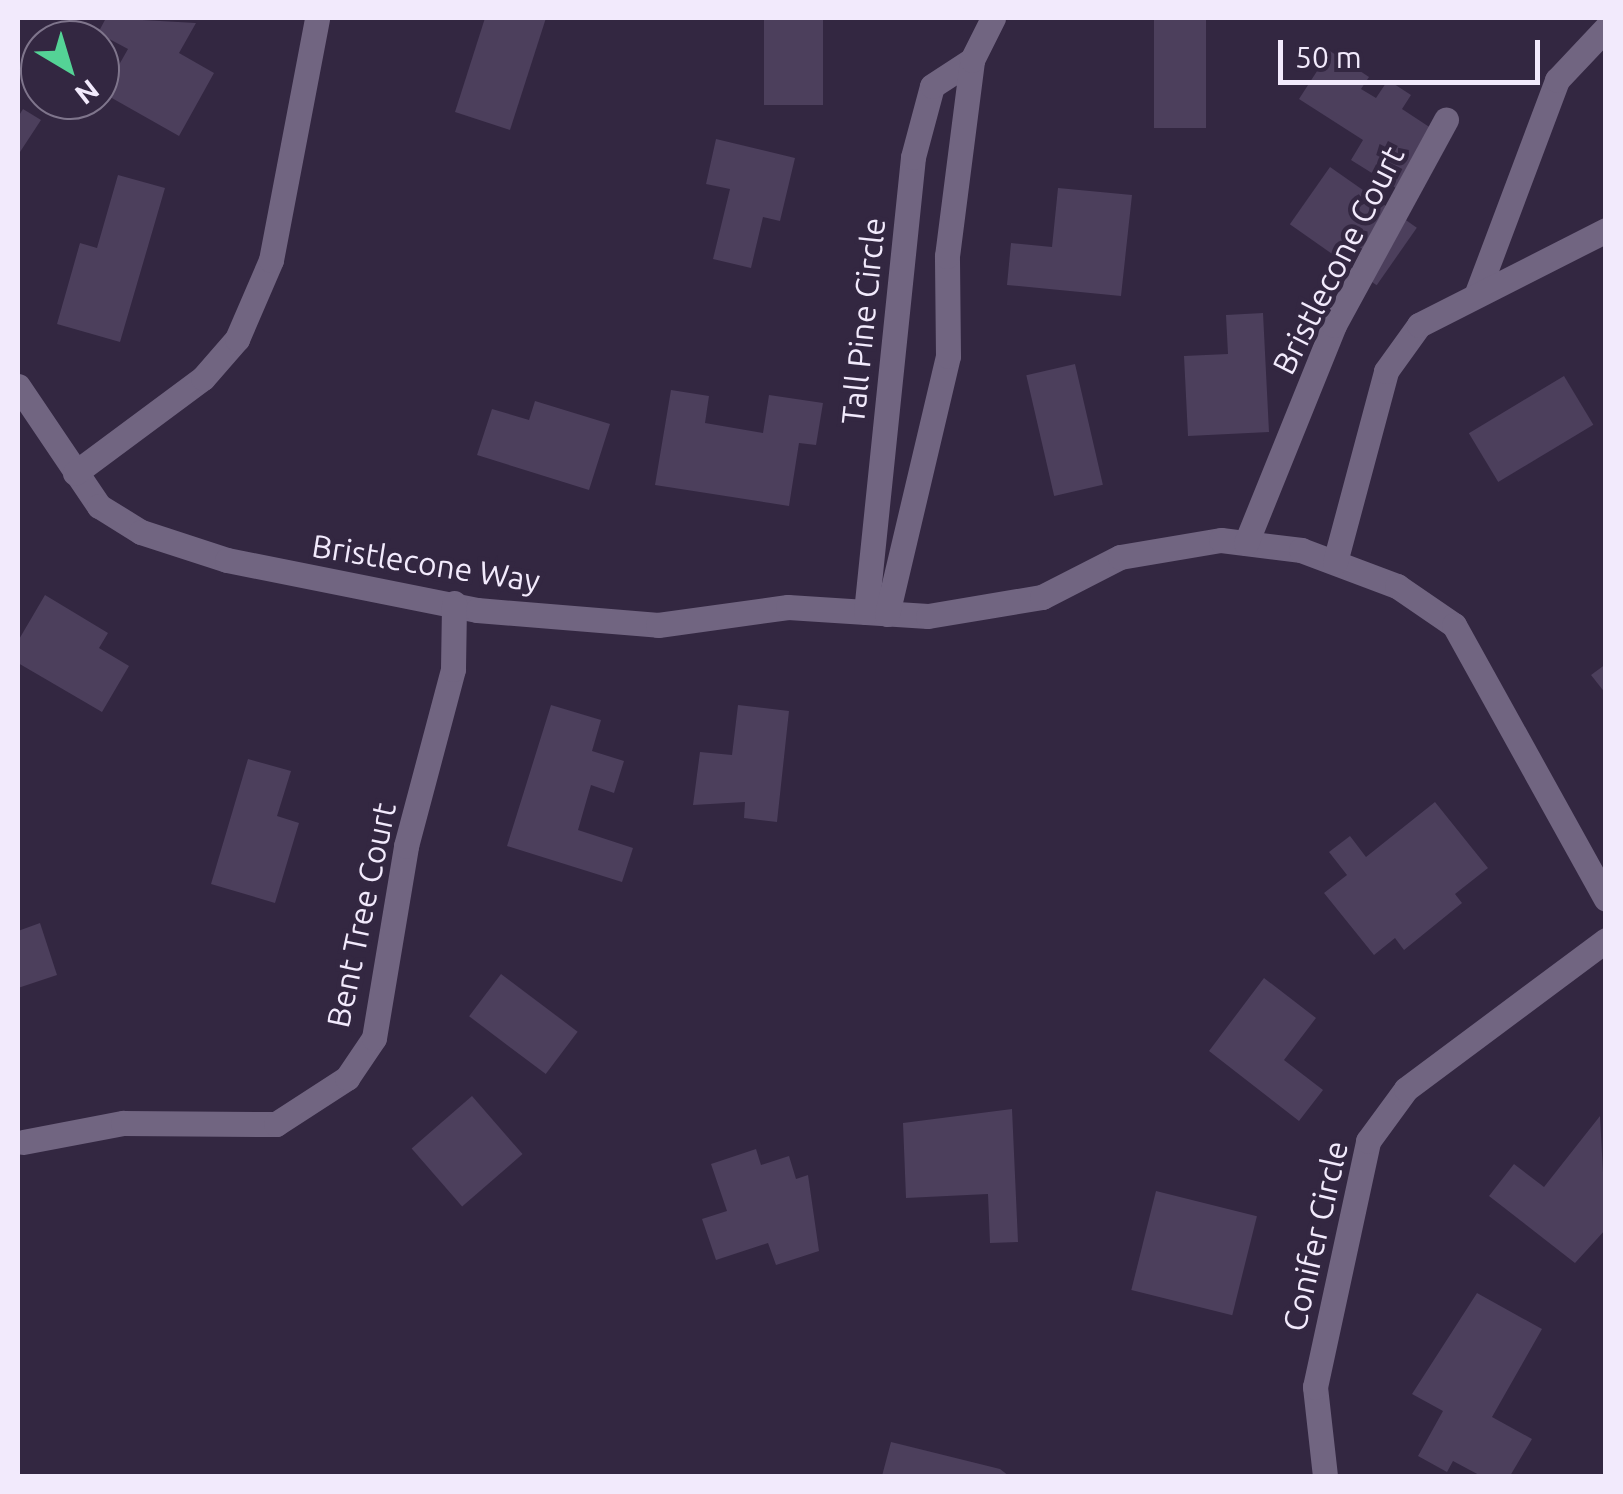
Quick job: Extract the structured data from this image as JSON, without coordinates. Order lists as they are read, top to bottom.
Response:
{
  "streets": {
    "street": [
      "Bristlecone Court",
      "Tall Pine Circle",
      "Bristlecone Way",
      "Bent Tree Court",
      "Conifer Circle"
    ]
  },
  "crossings": [
    ["Bristlecone Court", "Bristlecone Way"],
    ["Tall Pine Circle", "Bristlecone Way"],
    ["Bristlecone Way", "Bent Tree Court"]
  ],
  "scale_bar": "50 m",
  "north": "bottom right"
}
